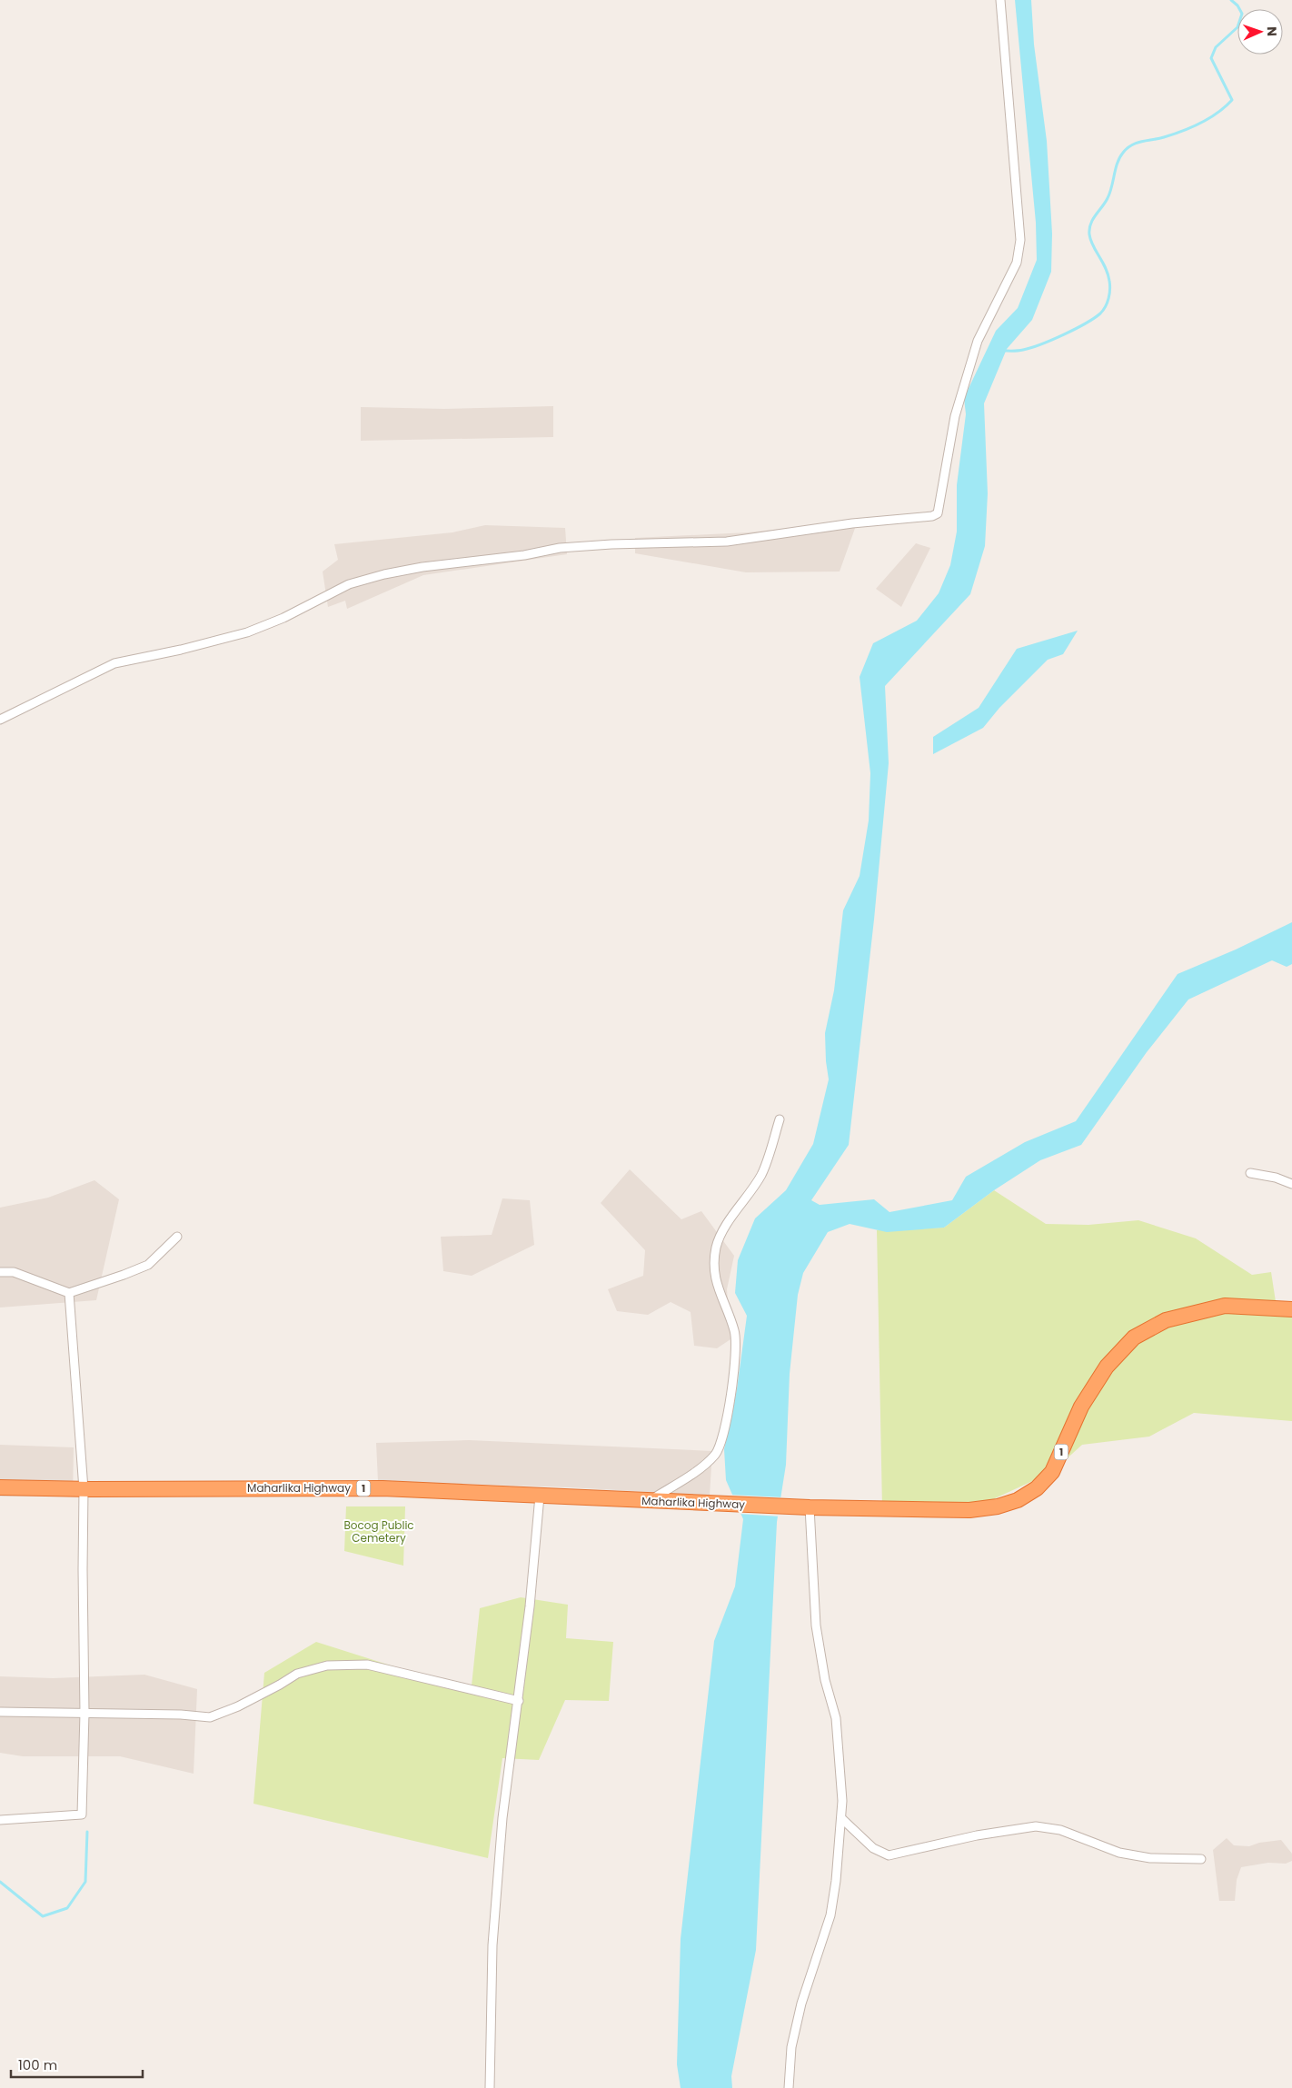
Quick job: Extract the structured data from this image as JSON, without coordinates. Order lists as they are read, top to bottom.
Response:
{
  "streets": {
    "highway": ["1", "Maharlika Highway"]
  },
  "parks": ["Bocog Public Cemetery"],
  "scale_bar": "100 m",
  "north": "right"
}
